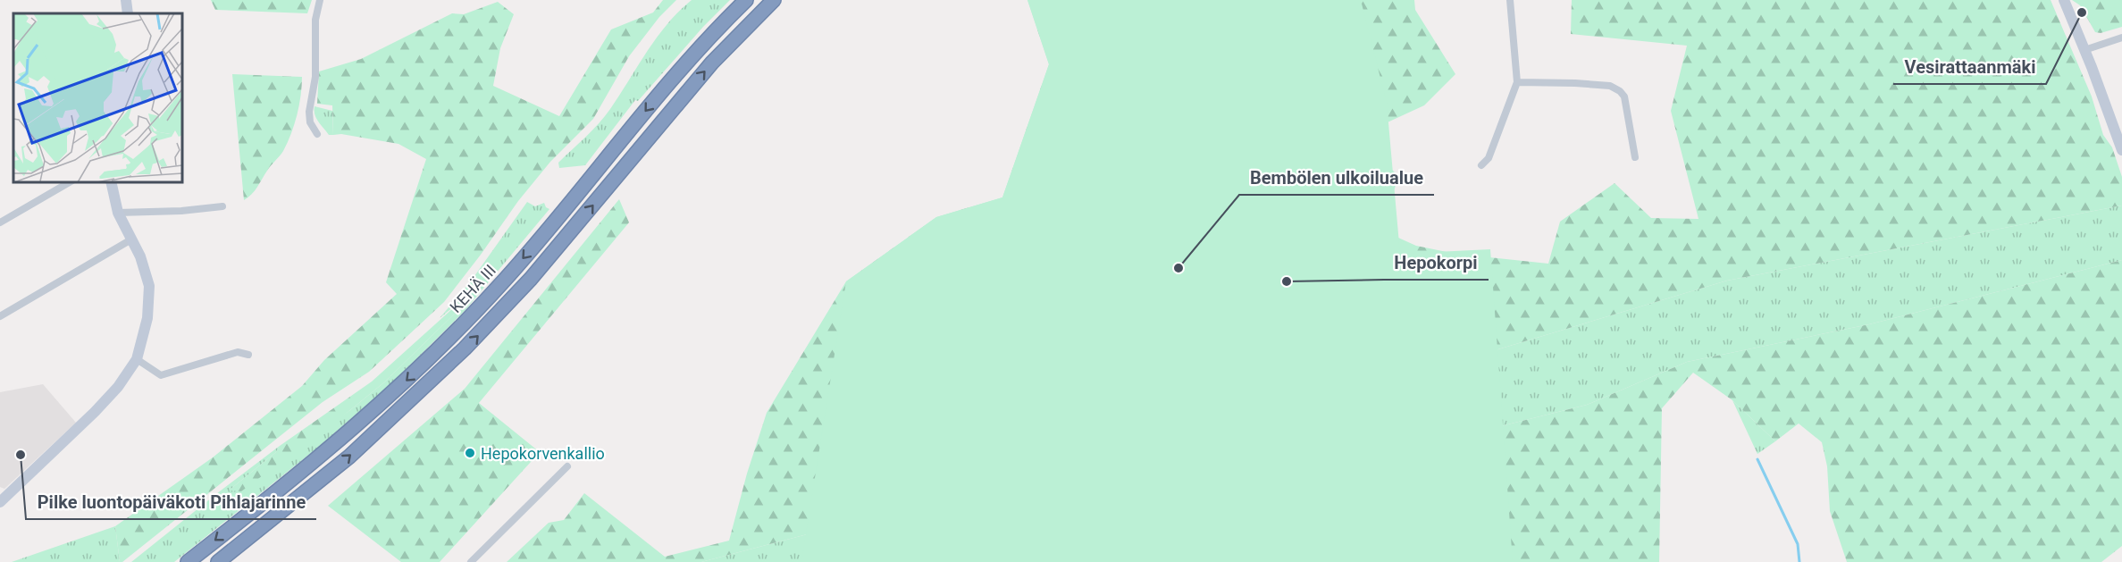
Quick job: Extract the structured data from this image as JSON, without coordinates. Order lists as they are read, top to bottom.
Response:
{
  "streets": {
    "highway": ["KEHÄ III"]
  },
  "places": [
    "Vesirattaanmäki",
    "Bembölen ulkoilualue",
    "Hepokorpi",
    "Hepokorvenkallio",
    "Pilke luontopäiväkoti Pihlajarinne"
  ]
}
